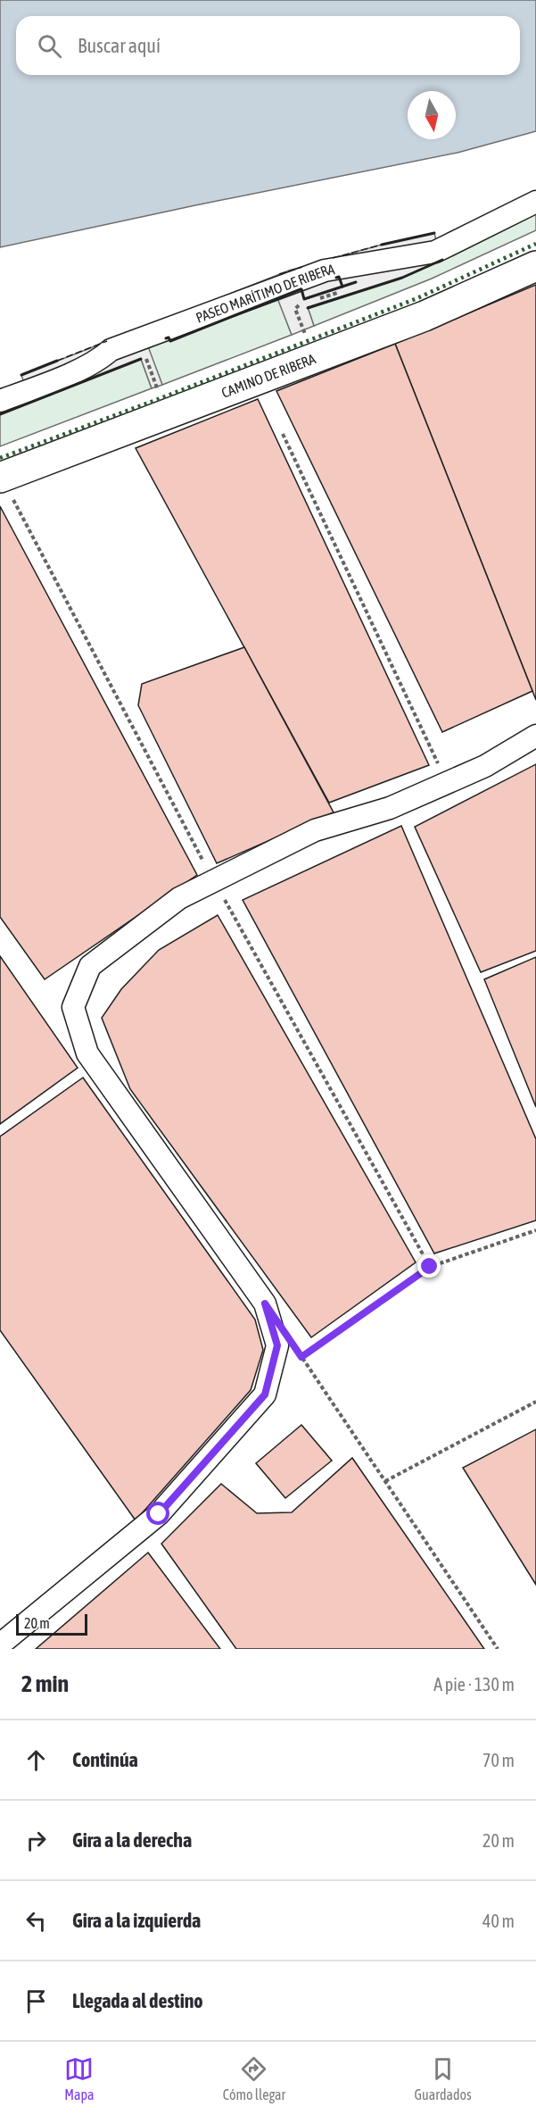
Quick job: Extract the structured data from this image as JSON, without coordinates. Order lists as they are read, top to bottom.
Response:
{
  "streets": {
    "main road": ["CAMINO DE RIBERA"],
    "street": ["PASEO MARÍTIMO DE RIBERA"]
  },
  "scale_bar": "20 m",
  "north": "bottom",
  "page": {
    "search": "Buscar aquí",
    "scale": "20 m",
    "heading": ["2 min", "A pie · 130 m"],
    "list": [
      ["Continúa", "70 m"],
      ["Gira a la derecha", "20 m"],
      ["Gira a la izquierda", "40 m"],
      "Llegada al destino"
    ],
    "nav": ["Mapa", "Cómo llegar", "Guardados"]
  }
}
